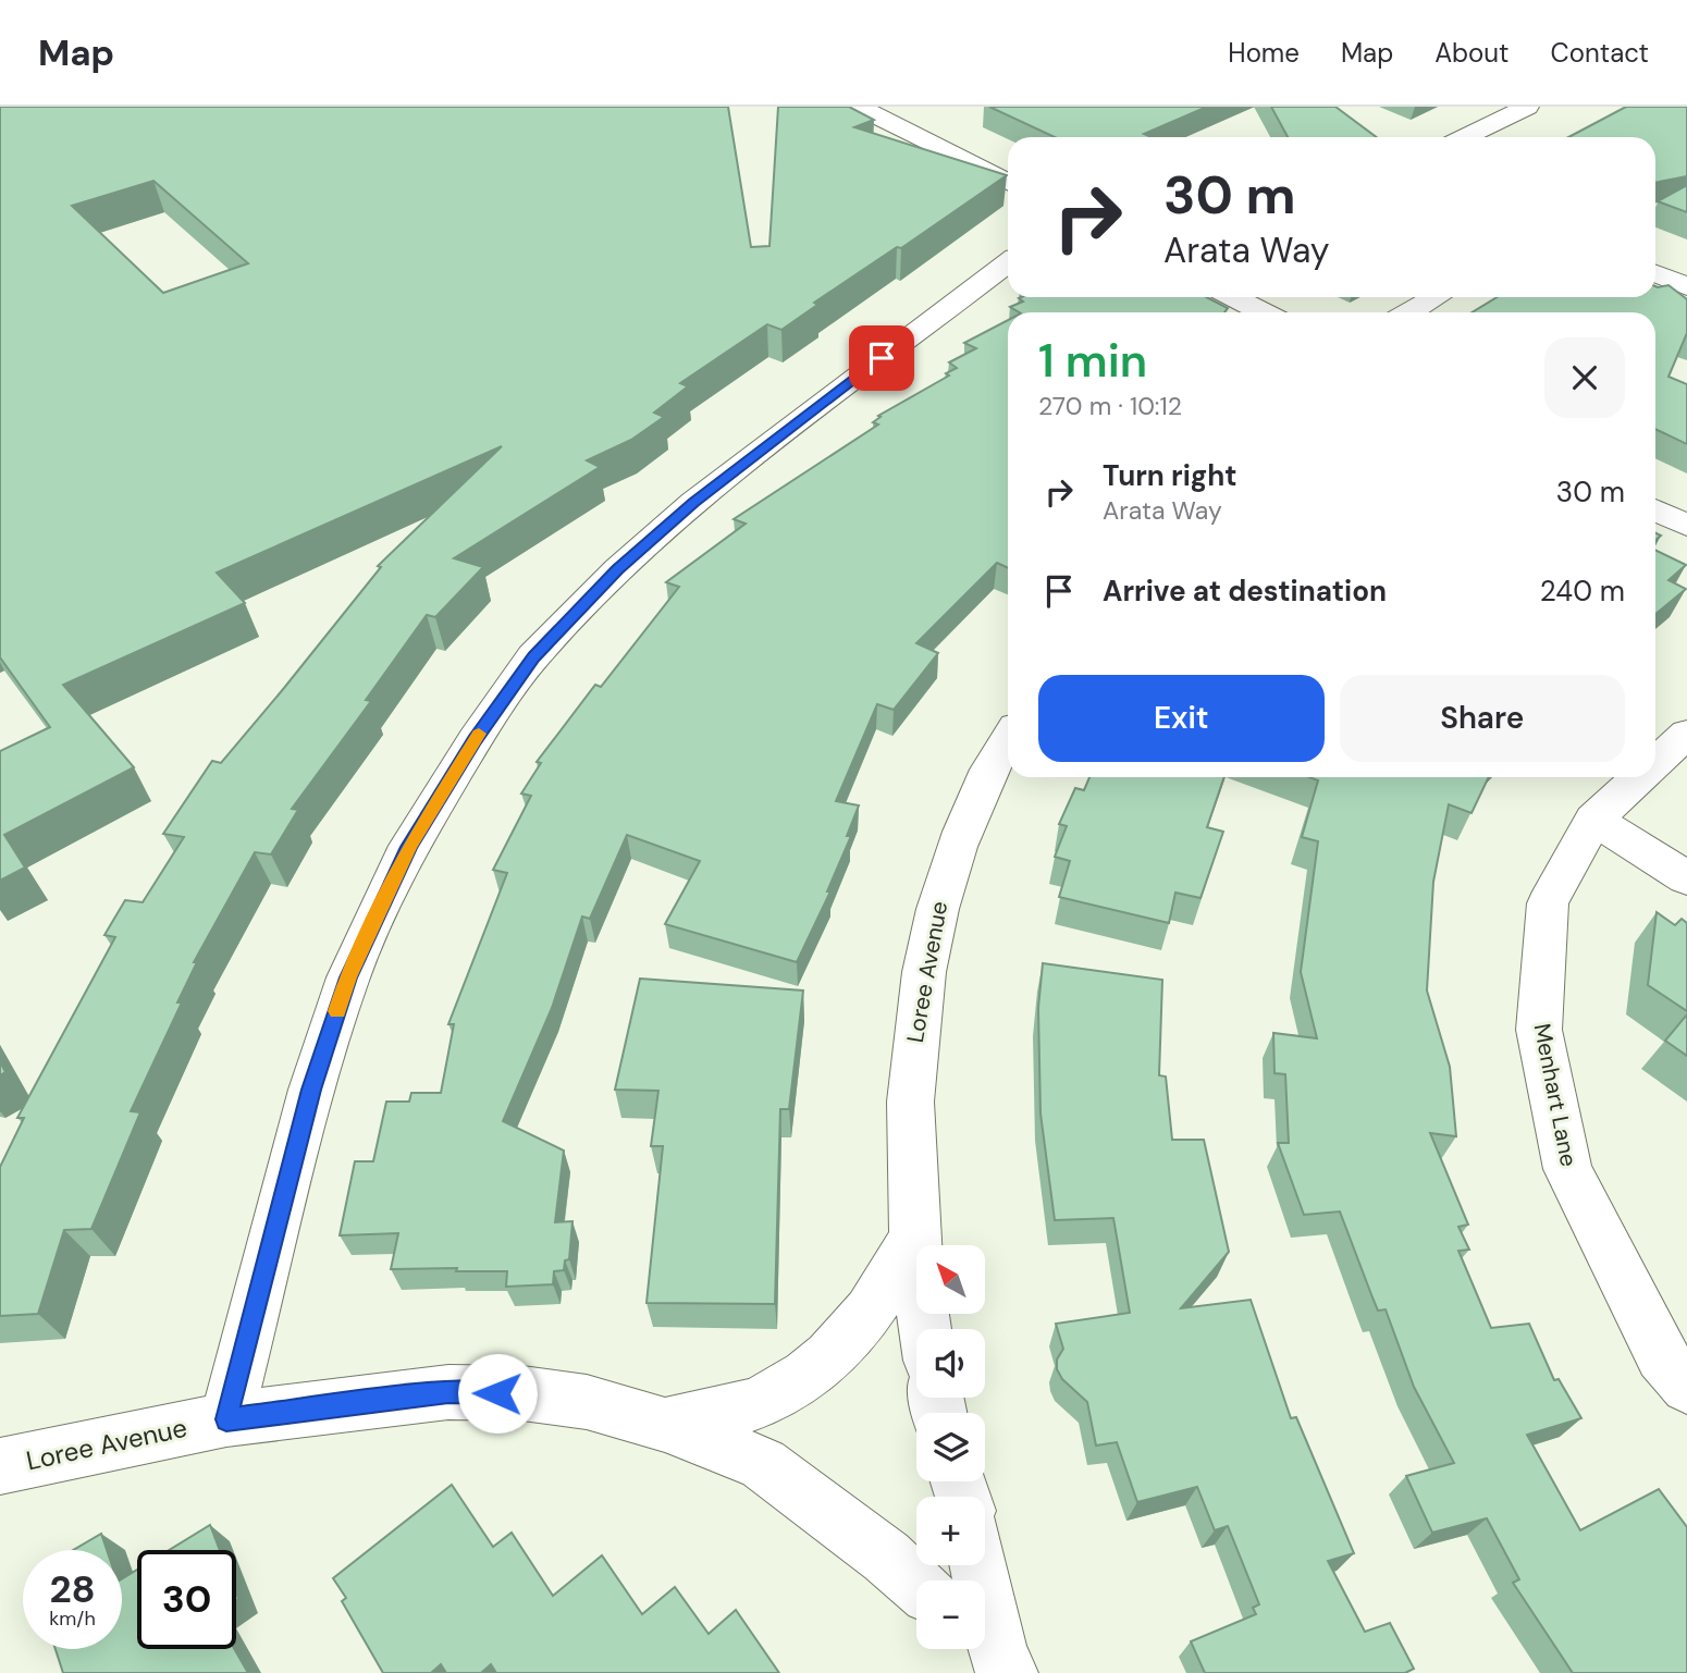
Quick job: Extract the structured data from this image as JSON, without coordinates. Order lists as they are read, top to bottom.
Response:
{
  "streets": {
    "street": ["Loree Avenue", "Menhart Lane"]
  },
  "north": "top left",
  "page": {
    "header": "Map",
    "nav": [
      "Home",
      "Map",
      "About",
      "Contact"
    ],
    "turn": ["30 m", "Arata Way"],
    "heading": ["1 min", "270 m · 10:12"],
    "list": [
      {
        "name": "Turn right",
        "note": "Arata Way",
        "value": "30 m"
      },
      {
        "name": "Arrive at destination",
        "value": "240 m"
      }
    ],
    "buttons": ["Exit", "Share"],
    "map_buttons": ["+", "−"],
    "speed": "28 km/h",
    "limit": "30"
  }
}
